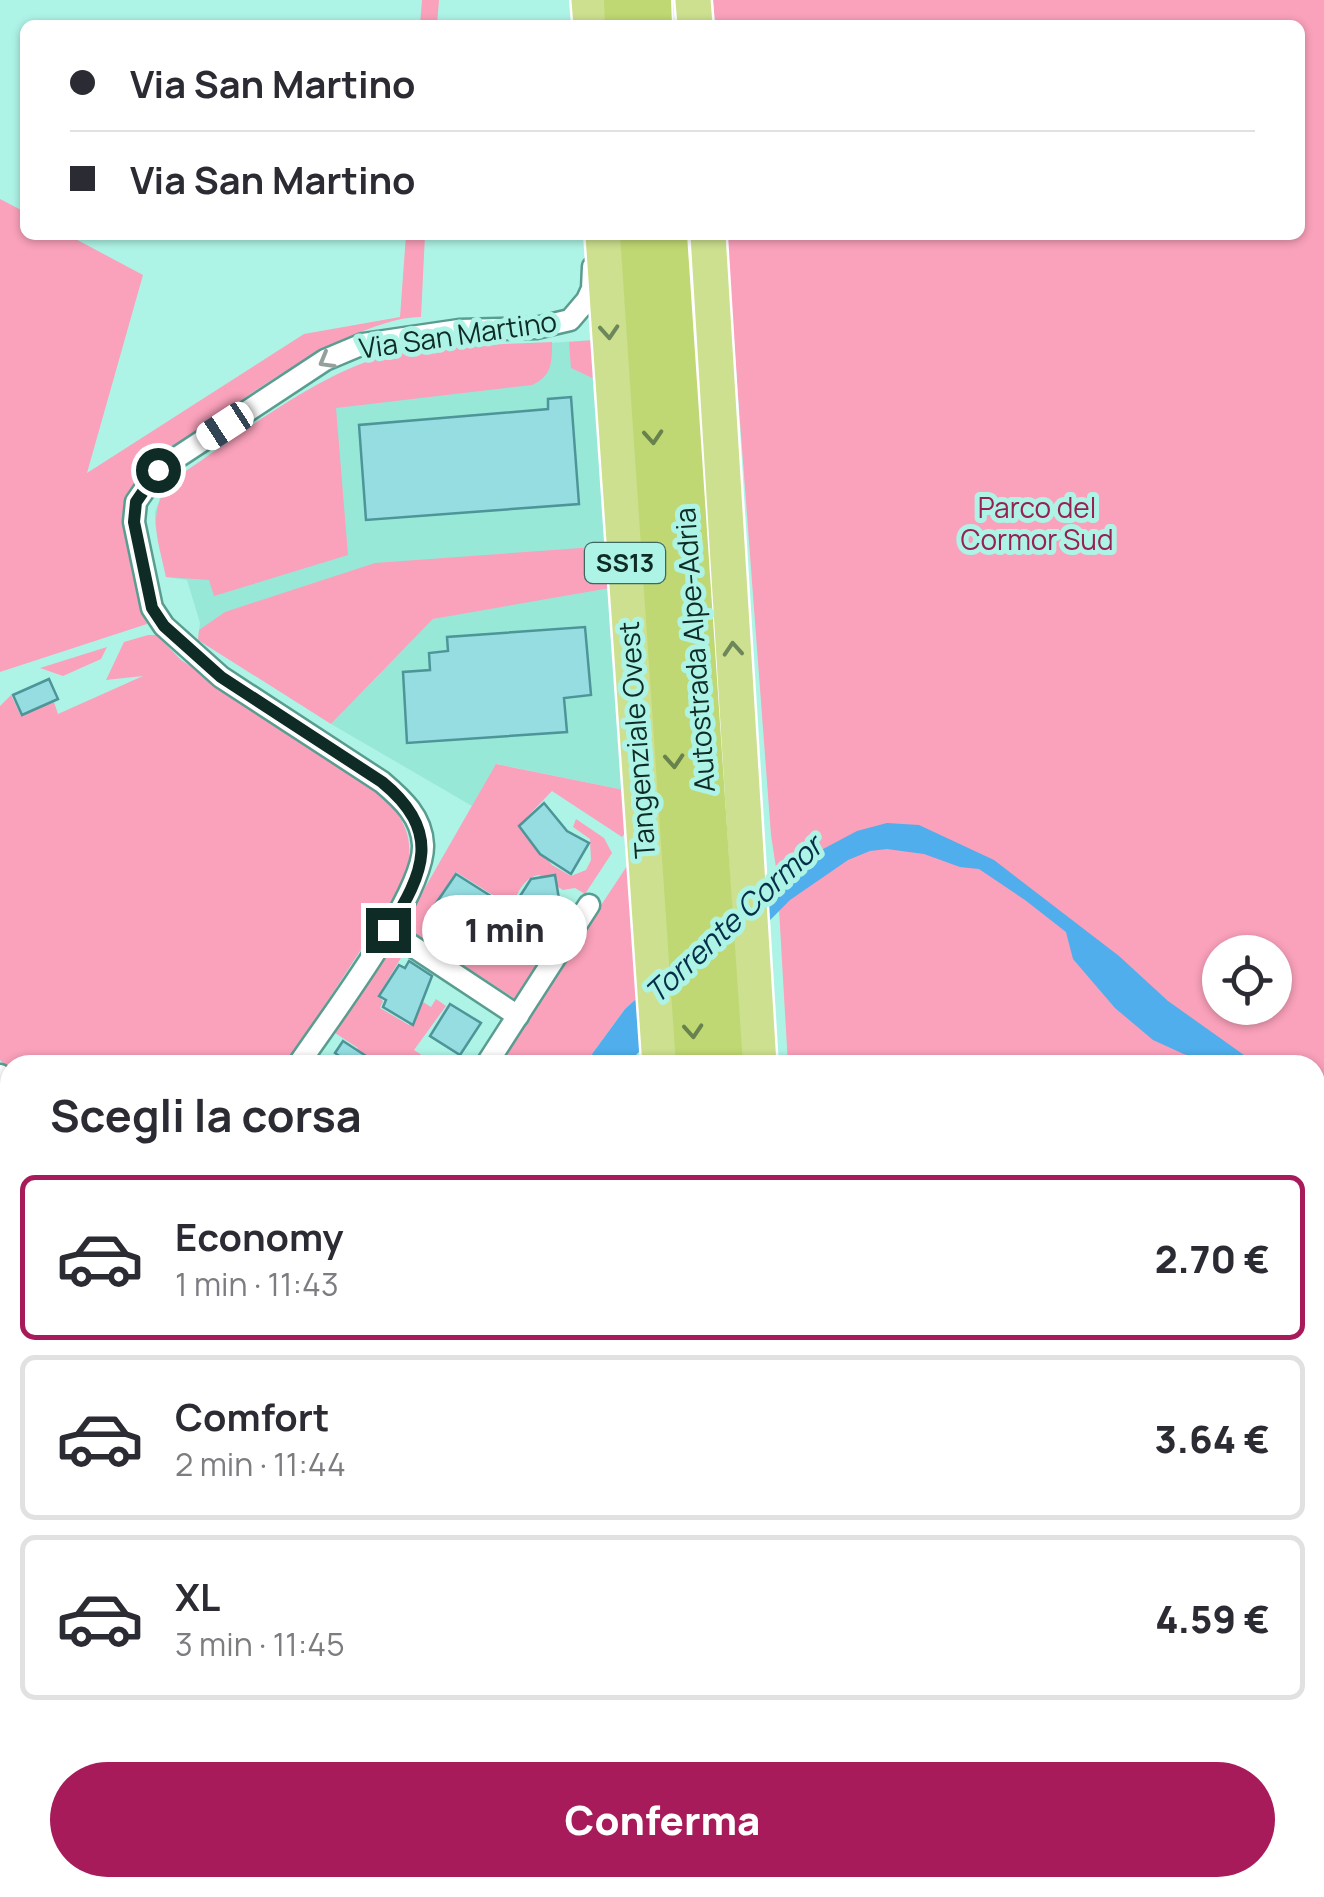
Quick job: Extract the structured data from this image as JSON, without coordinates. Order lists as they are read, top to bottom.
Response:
{
  "streets": {
    "highway": ["SS13", "Autostrada Alpe-Adria", "Tangenziale Ovest"],
    "street": ["Via San Martino"]
  },
  "water": ["Torrente Cormor"],
  "parks": ["Parco del Cormor Sud"],
  "page": {
    "banner": ["Via San Martino", "Via San Martino"],
    "bubble": "1 min",
    "heading": "Scegli la corsa",
    "list": [
      {
        "name": "Economy",
        "note": "1 min · 11:43",
        "value": "2.70 €"
      },
      {
        "name": "Comfort",
        "note": "2 min · 11:44",
        "value": "3.64 €"
      },
      {
        "name": "XL",
        "note": "3 min · 11:45",
        "value": "4.59 €"
      }
    ],
    "buttons": "Conferma"
  }
}
